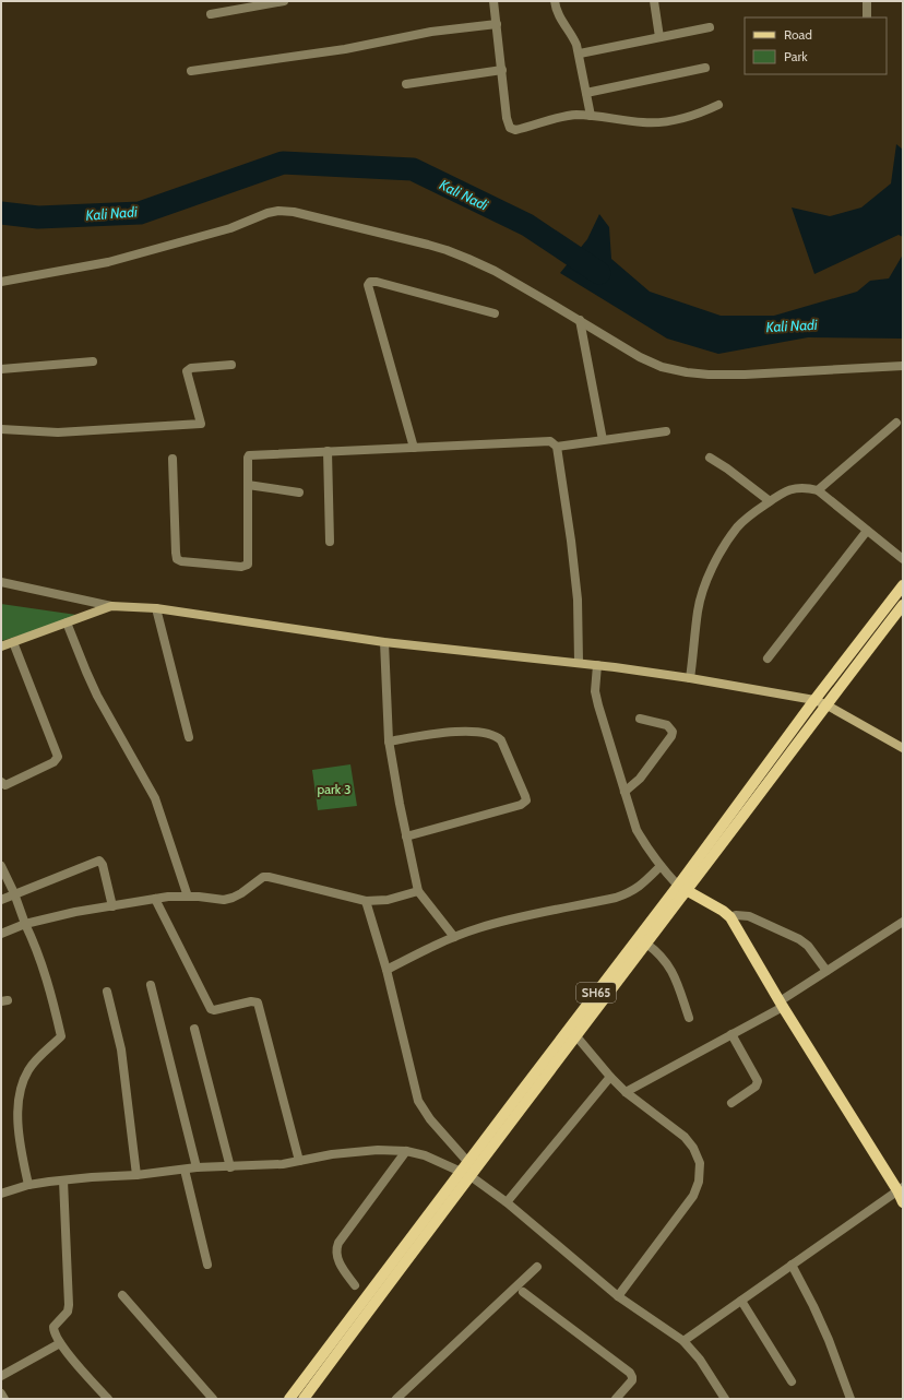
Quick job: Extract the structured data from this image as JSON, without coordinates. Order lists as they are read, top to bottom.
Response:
{
  "streets": {
    "main road": ["SH65"]
  },
  "water": ["Kali Nadi"],
  "parks": ["park 3"],
  "legend": ["Road", "Park"]
}
